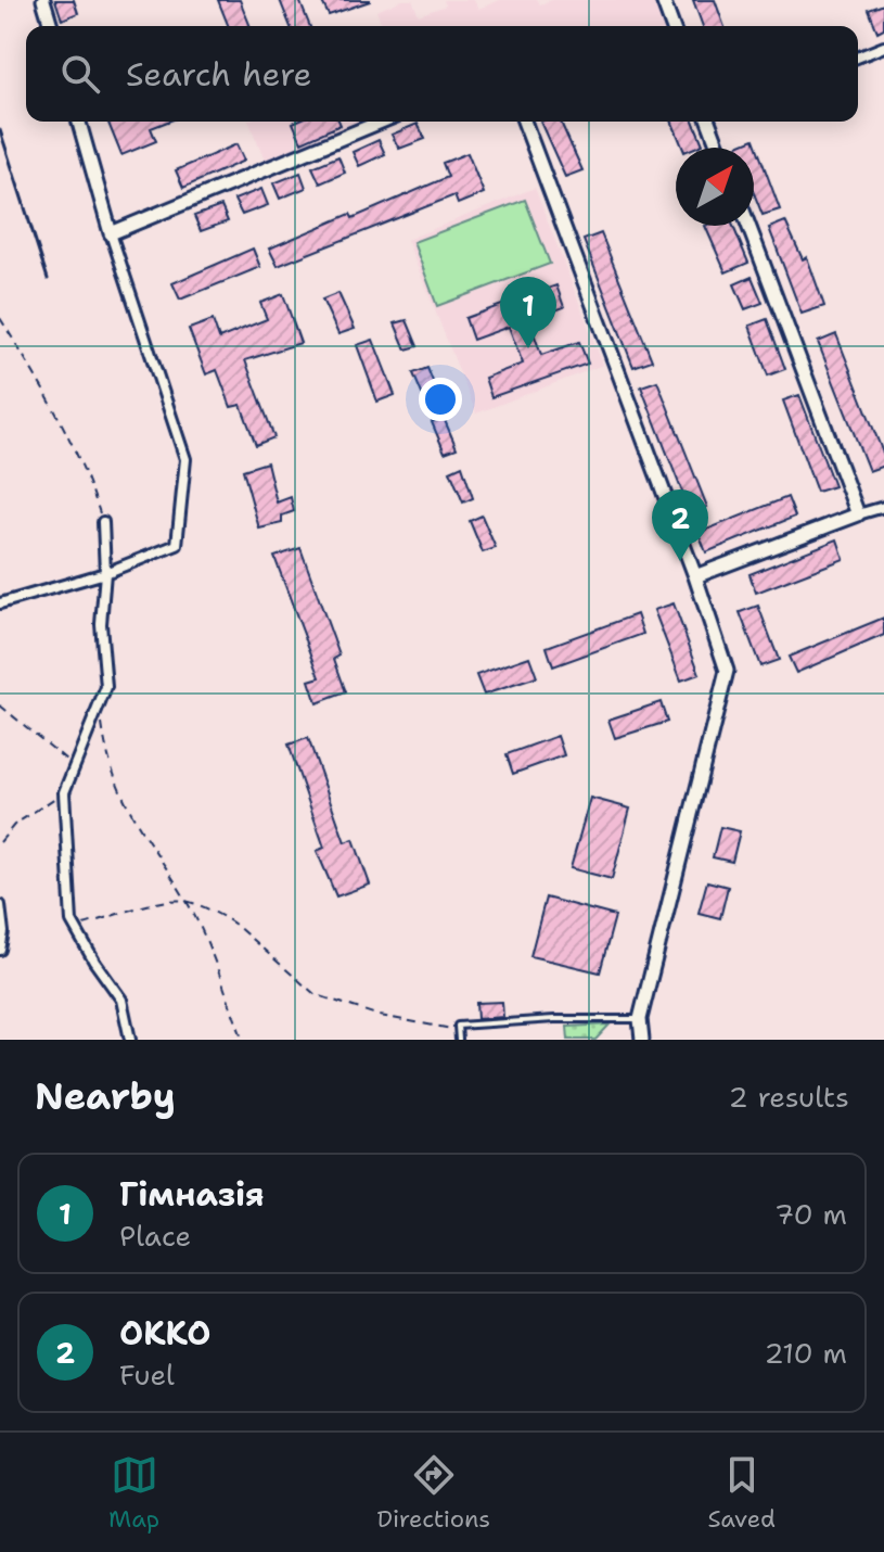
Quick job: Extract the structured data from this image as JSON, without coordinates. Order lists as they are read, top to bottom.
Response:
{
  "north": "top right",
  "page": {
    "search": "Search here",
    "pins": ["1", "2"],
    "heading": ["Nearby", "2 results"],
    "list": [
      {
        "mark": "1",
        "name": "Гімназія",
        "note": "Place",
        "value": "70 m"
      },
      {
        "mark": "2",
        "name": "ОККО",
        "note": "Fuel",
        "value": "210 m"
      }
    ],
    "nav": ["Map", "Directions", "Saved"]
  }
}
